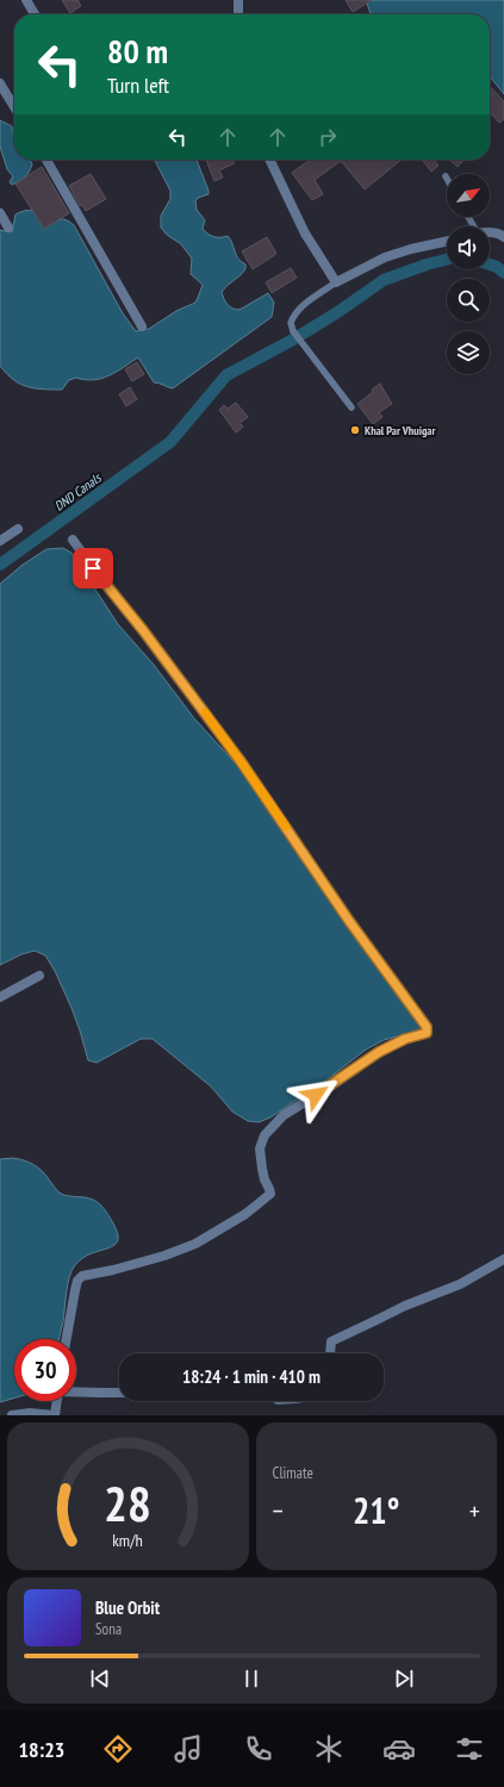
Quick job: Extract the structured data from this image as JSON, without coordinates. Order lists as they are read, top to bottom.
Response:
{
  "water": ["DND Canals"],
  "places": ["Khal Par Vhuigar"],
  "north": "top right",
  "page": {
    "turn": ["80 m", "Turn left"],
    "limit": "30",
    "trip": "18:24 · 1 min · 410 m",
    "tile": "Climate",
    "heat": ["−", "21°", "+"],
    "song": ["Blue Orbit", "Sona"],
    "tabs": "18:23",
    "gauge": ["28", "km/h"]
  }
}
